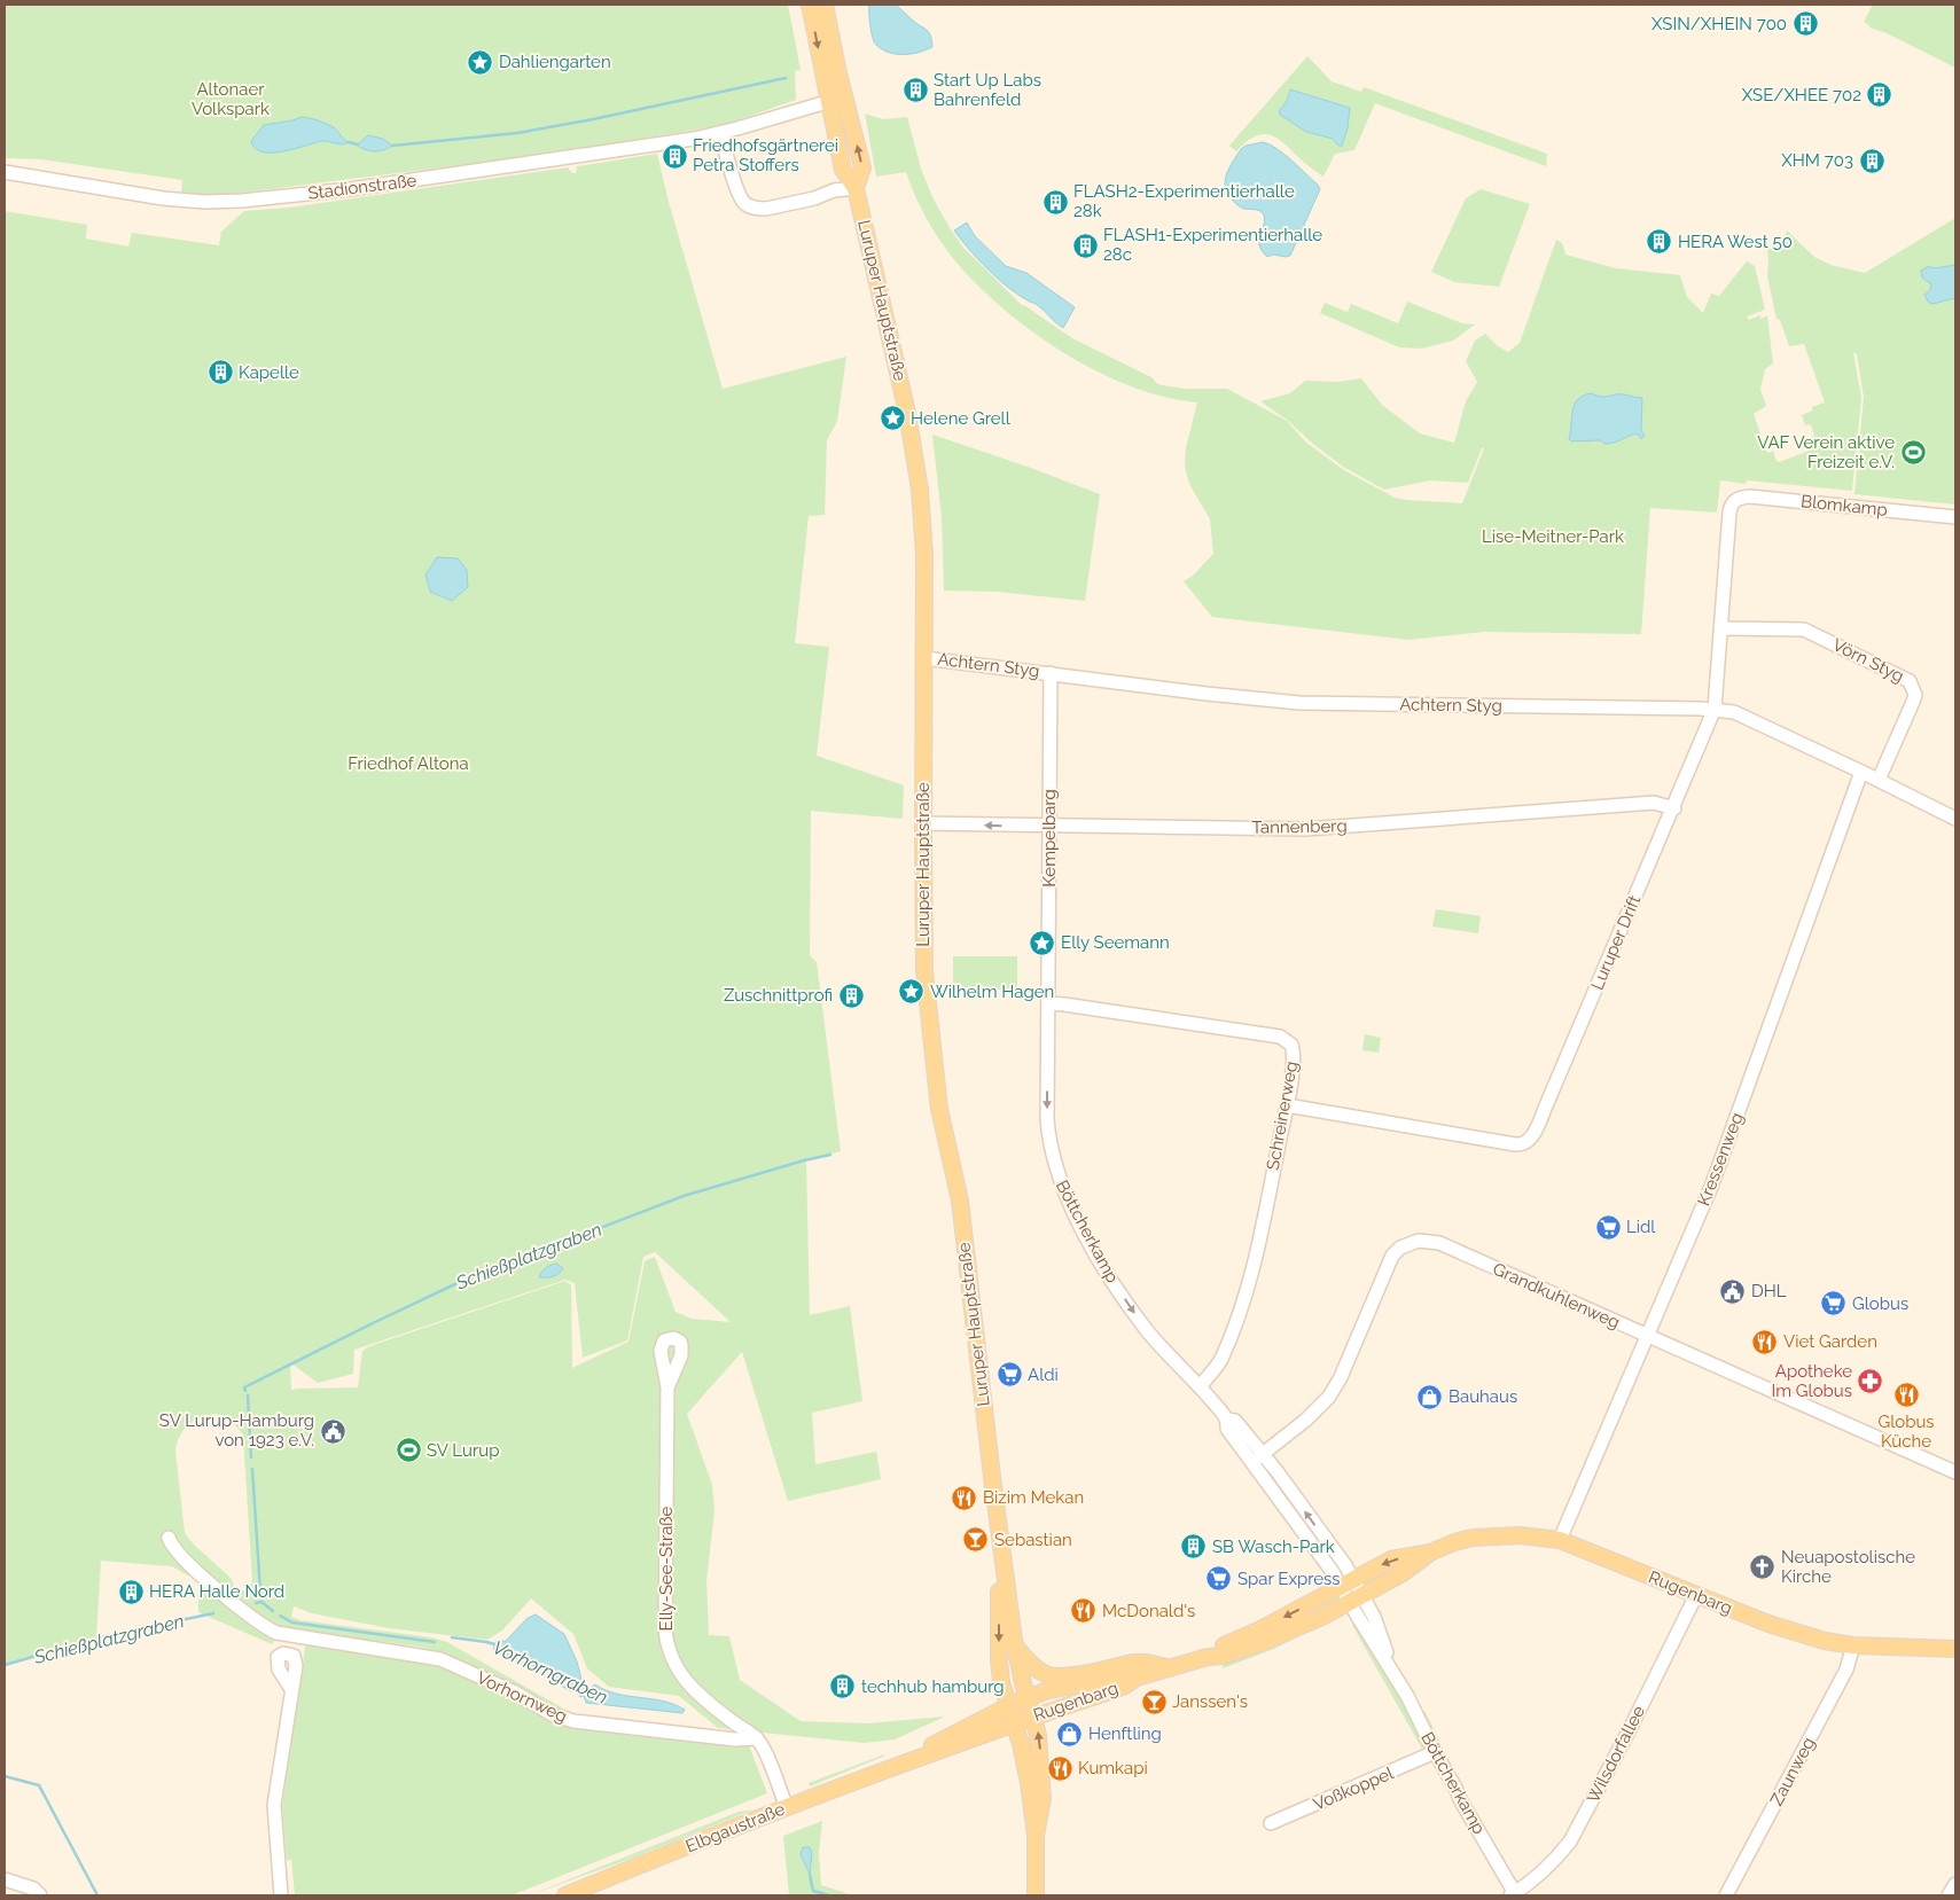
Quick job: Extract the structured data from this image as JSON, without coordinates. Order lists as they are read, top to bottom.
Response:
{
  "streets": {
    "main road": ["Luruper Hauptstraße", "Rugenbarg", "Elbgaustraße"],
    "street": [
      "Stadionstraße",
      "Blomkamp",
      "Vörn Styg",
      "Achtern Styg",
      "Tannenberg",
      "Kempelbarg",
      "Luruper Drift",
      "Schreinerweg",
      "Kressenweg",
      "Böttcherkamp",
      "Grandkuhlenweg",
      "Elly-See-Straße",
      "Vorhornweg",
      "Wilsdorfallee",
      "Zaunweg",
      "Voßkoppel"
    ]
  },
  "crossings": [
    ["Stadionstraße", "Luruper Hauptstraße"],
    ["Luruper Hauptstraße", "Achtern Styg"],
    ["Luruper Hauptstraße", "Tannenberg"],
    ["Luruper Hauptstraße", "Rugenbarg"],
    ["Luruper Hauptstraße", "Elbgaustraße"],
    ["Blomkamp", "Luruper Drift"],
    ["Vörn Styg", "Achtern Styg"],
    ["Vörn Styg", "Luruper Drift"],
    ["Achtern Styg", "Kempelbarg"],
    ["Achtern Styg", "Luruper Drift"],
    ["Achtern Styg", "Kressenweg"],
    ["Tannenberg", "Kempelbarg"],
    ["Tannenberg", "Luruper Drift"],
    ["Kempelbarg", "Schreinerweg"],
    ["Kempelbarg", "Böttcherkamp"],
    ["Luruper Drift", "Schreinerweg"],
    ["Schreinerweg", "Böttcherkamp"],
    ["Kressenweg", "Grandkuhlenweg"],
    ["Kressenweg", "Rugenbarg"],
    ["Böttcherkamp", "Grandkuhlenweg"],
    ["Böttcherkamp", "Rugenbarg"],
    ["Böttcherkamp", "Wilsdorfallee"],
    ["Böttcherkamp", "Voßkoppel"],
    ["Elly-See-Straße", "Vorhornweg"],
    ["Elly-See-Straße", "Elbgaustraße"],
    ["Rugenbarg", "Wilsdorfallee"],
    ["Rugenbarg", "Zaunweg"],
    ["Rugenbarg", "Elbgaustraße"]
  ],
  "one_way": ["Böttcherkamp"],
  "water": ["Schießplatzgraben", "Vorhorngraben"],
  "parks": ["Altonaer Volkspark", "Lise-Meitner-Park", "Friedhof Altona"],
  "places": {
    "building": [
      "XSIN/XHEIN 700",
      "Start Up Labs Bahrenfeld",
      "XSE/XHEE 702",
      "Friedhofsgärtnerei Petra Stoffers",
      "XHM 703",
      "FLASH2-Experimentierhalle 28k",
      "HERA West 50",
      "FLASH1-Experimentierhalle 28c",
      "Kapelle",
      "Zuschnittprofi",
      "SB Wasch-Park",
      "HERA Halle Nord",
      "techhub hamburg"
    ],
    "place": [
      "Dahliengarten",
      "Helene Grell",
      "Elly Seemann",
      "Wilhelm Hagen"
    ],
    "sports": ["VAF Verein aktive Freizeit e.V.", "SV Lurup"],
    "supermarket": [
      "Lidl",
      "Globus",
      "Aldi",
      "Spar Express"
    ],
    "public building": ["DHL", "SV Lurup-Hamburg von 1923 e.V."],
    "restaurant": [
      "Viet Garden",
      "Globus Küche",
      "Bizim Mekan",
      "McDonald's",
      "Kumkapi"
    ],
    "pharmacy": ["Apotheke Im Globus"],
    "shop": ["Bauhaus", "Henftling"],
    "bar": ["Sebastian", "Janssen's"],
    "church": ["Neuapostolische Kirche"]
  }
}
